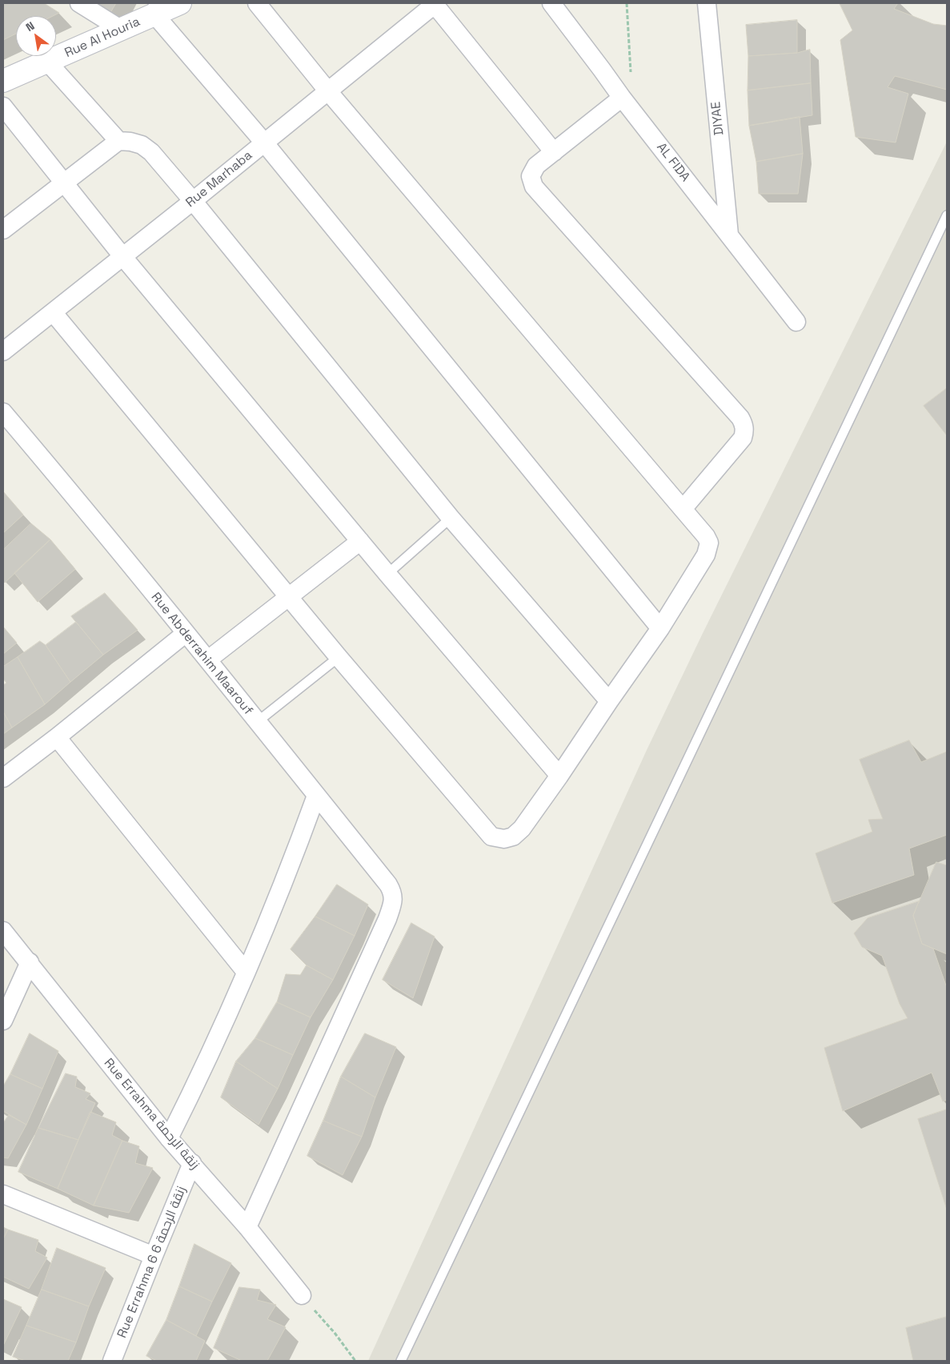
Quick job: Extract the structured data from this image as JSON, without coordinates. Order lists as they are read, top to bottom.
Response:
{
  "streets": {
    "street": [
      "Rue Al Houria",
      "DIYAE",
      "AL FIDA",
      "Rue Marhaba",
      "Rue Abderrahim Maarouf",
      "Rue Errahma زنقة الرحمة",
      "Rue Errahma 6 6 زنقة الرحمة"
    ]
  },
  "crossings": [
    ["DIYAE", "AL FIDA"],
    ["Rue Abderrahim Maarouf", "Rue Errahma زنقة الرحمة"],
    ["Rue Errahma زنقة الرحمة", "Rue Errahma 6 6 زنقة الرحمة"]
  ],
  "north": "top left"
}
